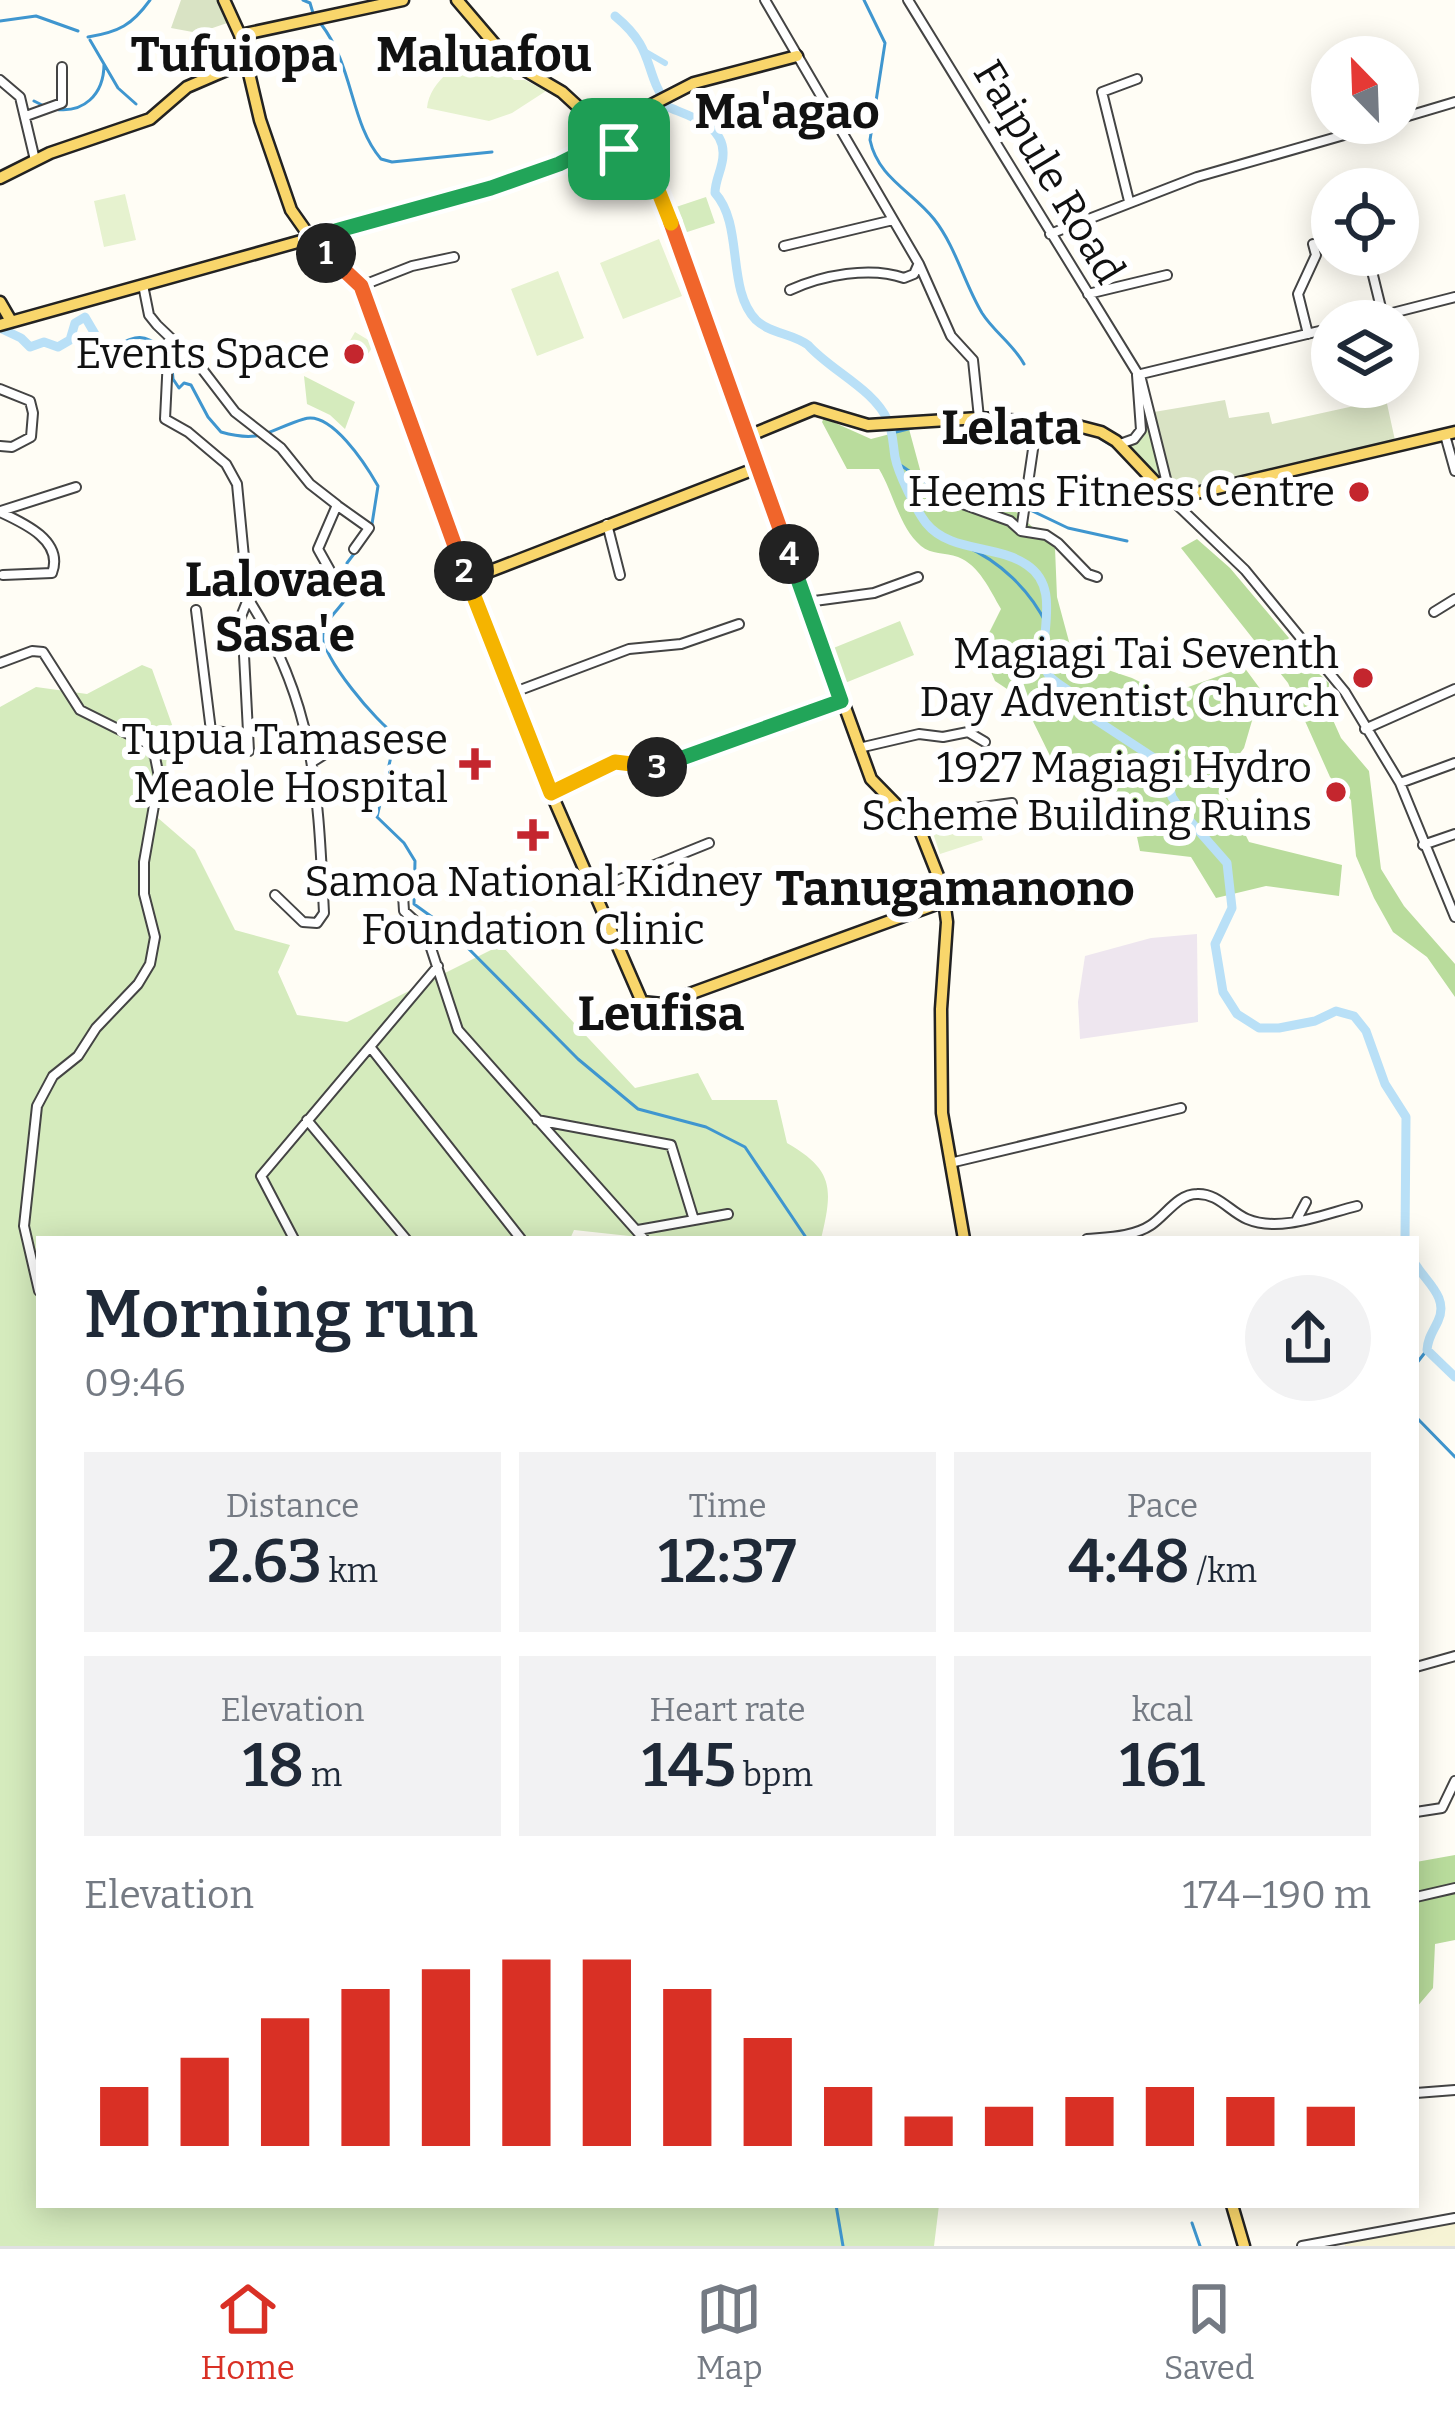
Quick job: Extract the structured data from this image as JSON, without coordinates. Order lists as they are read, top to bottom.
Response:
{
  "streets": {
    "street": ["Faipule Road"]
  },
  "districts": [
    "Tufuiopa",
    "Maluafou",
    "Ma'agao",
    "Lelata",
    "Lalovaea Sasa'e",
    "Tanugamanono",
    "Leufisa"
  ],
  "places": {
    "other": [
      "Events Space",
      "Heems Fitness Centre",
      "Magiagi Tai Seventh Day Adventist Church",
      "1927 Magiagi Hydro Scheme Building Ruins"
    ],
    "health": ["Tupua Tamasese Meaole Hospital", "Samoa National Kidney Foundation Clinic"]
  },
  "north": "top left",
  "page": {
    "pins": [
      "1",
      "4",
      "2",
      "3"
    ],
    "heading": ["Morning run", "09:46"],
    "stats": [
      ["Distance", "2.63 km"],
      ["Time", "12:37"],
      ["Pace", "4:48 /km"],
      ["Elevation", "18 m"],
      ["Heart rate", "145 bpm"],
      ["kcal", "161"]
    ],
    "chart": ["Elevation", "174–190 m"],
    "tabs": ["Home", "Map", "Saved"]
  }
}
